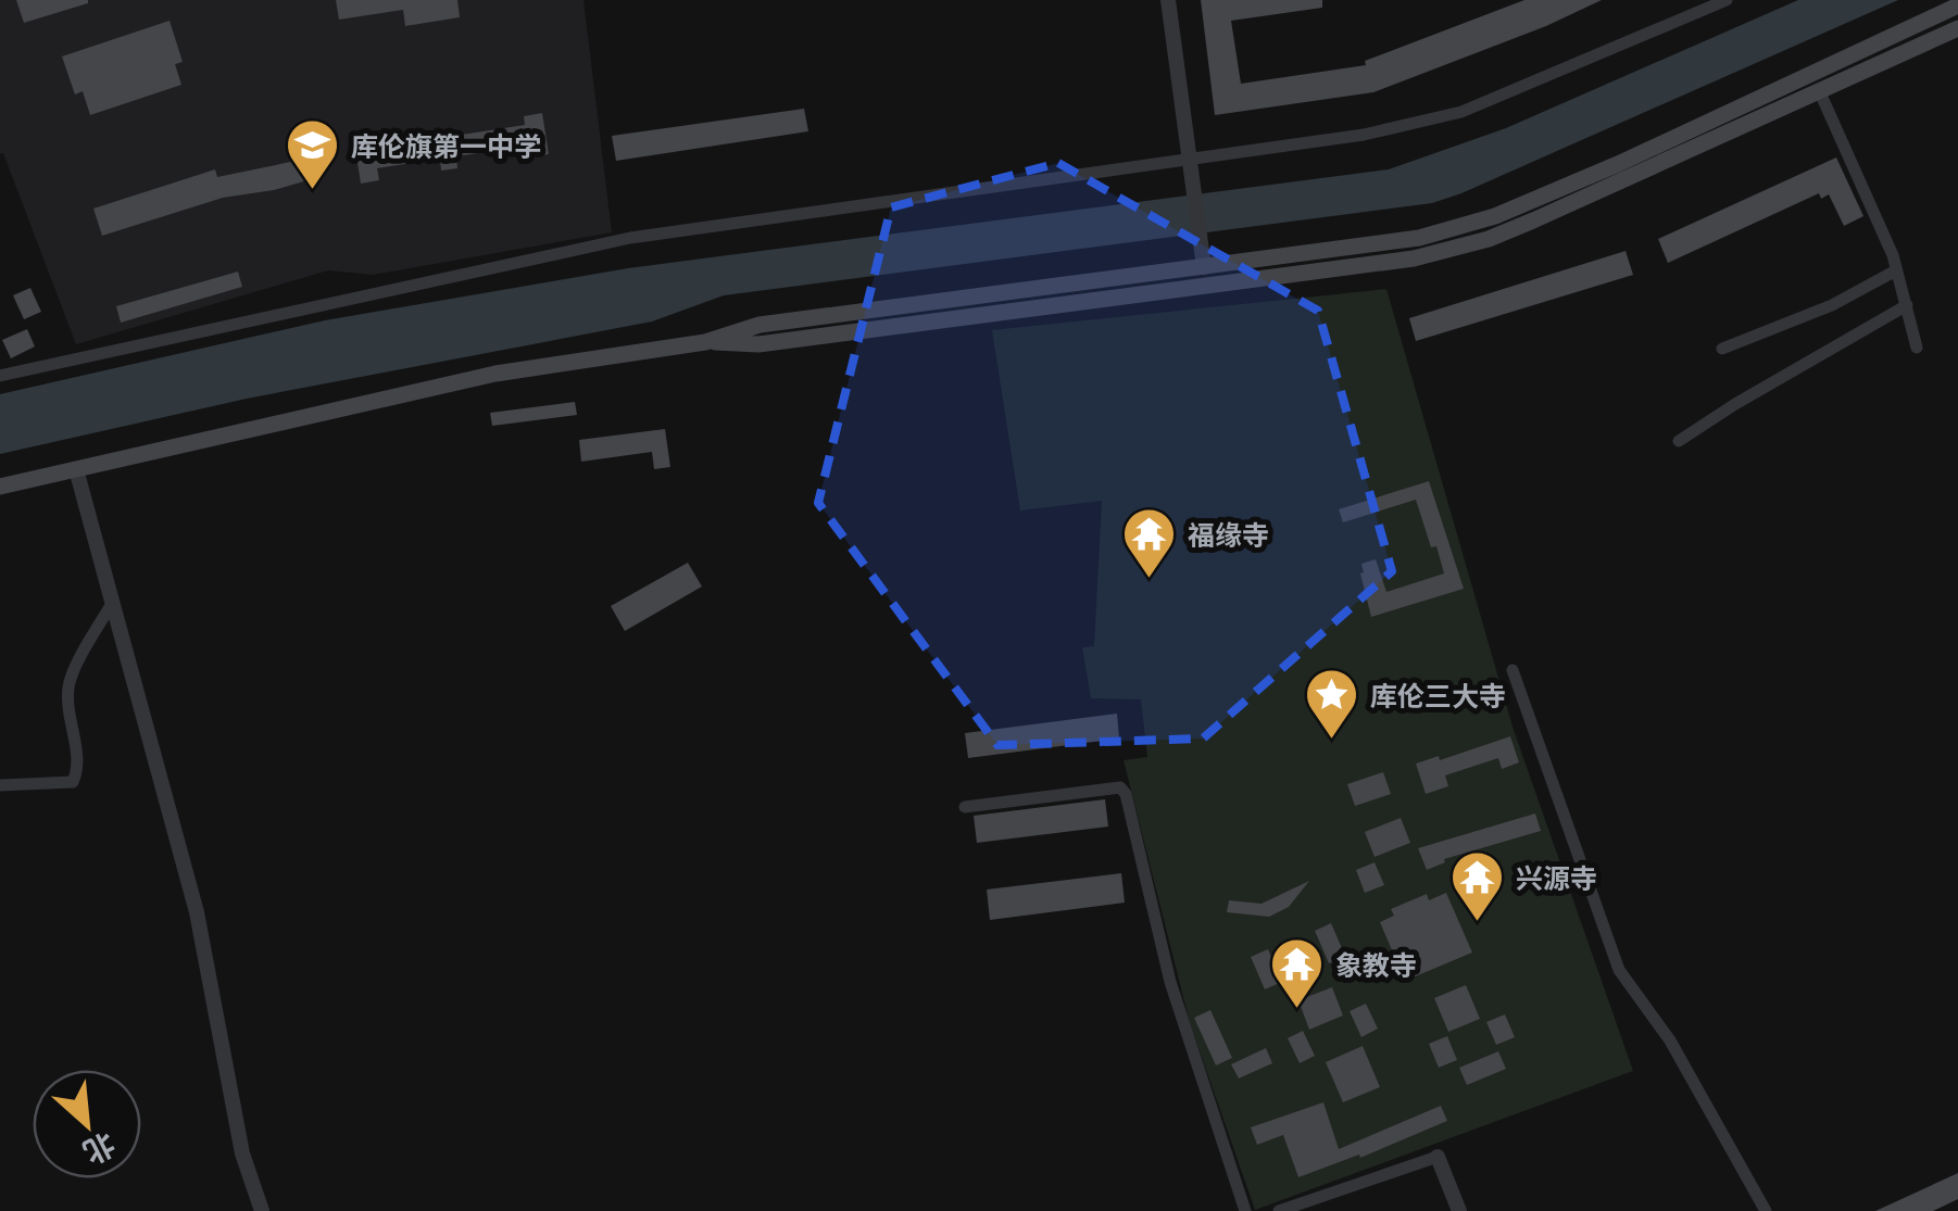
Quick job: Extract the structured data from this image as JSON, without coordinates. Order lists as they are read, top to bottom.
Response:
{
  "places": {
    "school or university": ["库伦旗第一中学"],
    "temple": ["福缘寺", "兴源寺", "象教寺"],
    "place": ["库伦三大寺"]
  },
  "north": "bottom right"
}
